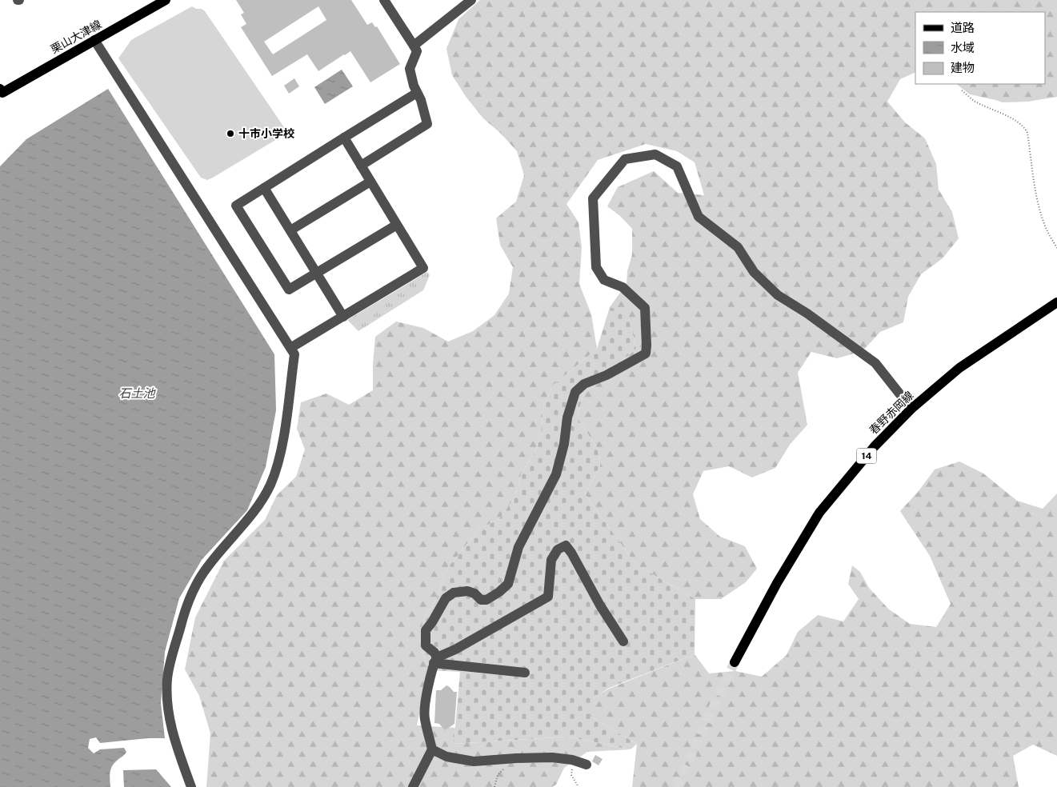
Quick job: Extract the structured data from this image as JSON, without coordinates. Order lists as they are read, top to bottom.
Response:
{
  "streets": {
    "main road": ["栗山大津線", "春野赤岡線", "14"]
  },
  "water": ["石土池"],
  "places": ["十市小学校"],
  "legend": ["道路", "水域", "建物"]
}
